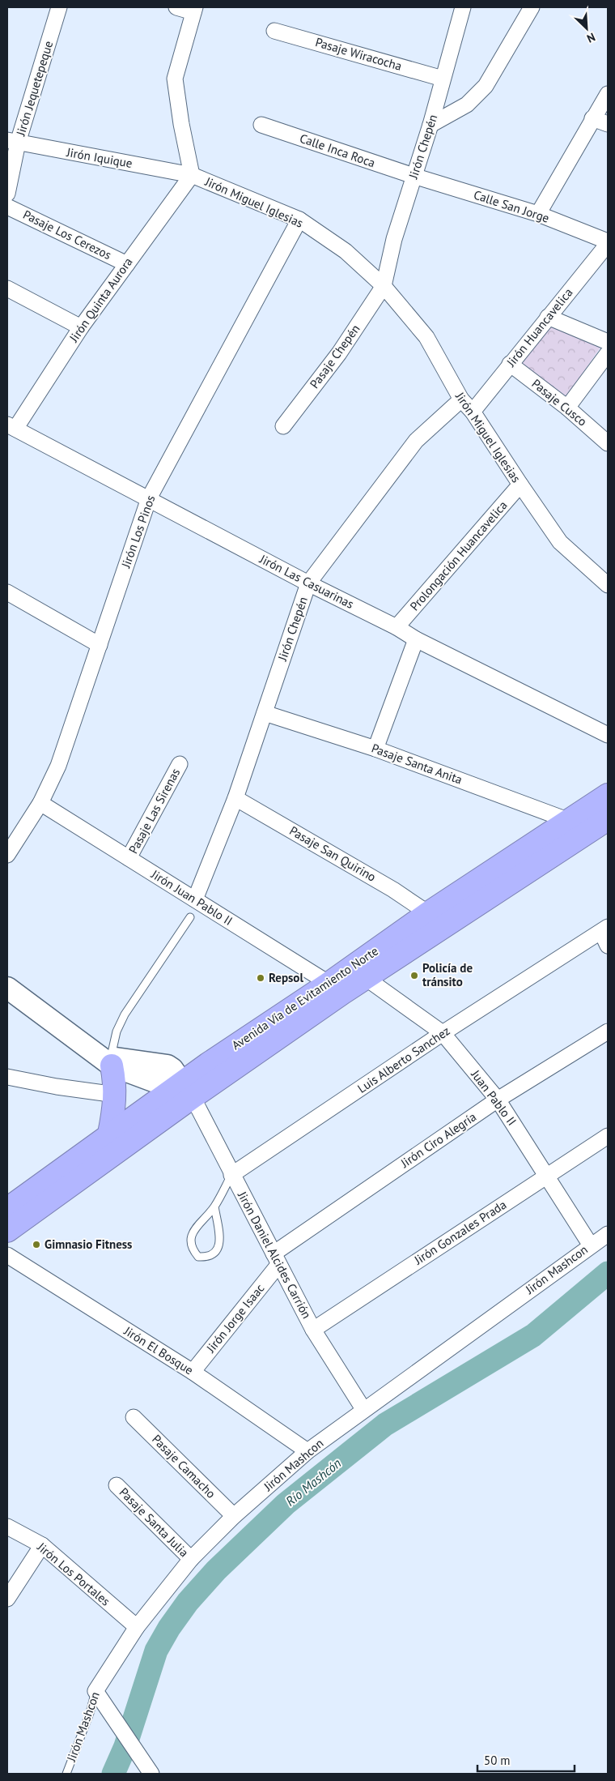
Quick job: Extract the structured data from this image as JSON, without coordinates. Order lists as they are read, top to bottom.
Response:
{
  "streets": {
    "highway": ["Avenida Vía de Evitamiento Norte"],
    "street": [
      "Pasaje Wiracocha",
      "Jirón Jequetepeque",
      "Jirón Chepén",
      "Calle Inca Roca",
      "Jirón Iquique",
      "Jirón Miguel Iglesias",
      "Calle San Jorge",
      "Pasaje Los Cerezos",
      "Jirón Quinta Aurora",
      "Jirón Huancavelica",
      "Pasaje Chepén",
      "Pasaje Cusco",
      "Jirón Los Pinos",
      "Prolongación Huancavelica",
      "Jirón Las Casuarinas",
      "Pasaje Santa Anita",
      "Pasaje Las Sirenas",
      "Pasaje San Quirino",
      "Jirón Juan Pablo II",
      "Luis Alberto Sanchez",
      "Juan Pablo II",
      "Jirón Ciro Alegría",
      "Jirón Gonzales Prada",
      "Jirón Daniel Alcides Carrión",
      "Jirón Mashcon",
      "Jirón Jorge Isaac",
      "Jirón El Bosque",
      "Pasaje Camacho",
      "Pasaje Santa Julia",
      "Jirón Los Portales"
    ]
  },
  "crossings": [
    ["Pasaje Wiracocha", "Jirón Chepén"],
    ["Jirón Jequetepeque", "Jirón Iquique"],
    ["Jirón Chepén", "Calle Inca Roca"],
    ["Jirón Chepén", "Jirón Miguel Iglesias"],
    ["Jirón Chepén", "Calle San Jorge"],
    ["Jirón Chepén", "Pasaje Chepén"],
    ["Jirón Chepén", "Jirón Las Casuarinas"],
    ["Jirón Chepén", "Pasaje Santa Anita"],
    ["Jirón Chepén", "Pasaje San Quirino"],
    ["Jirón Chepén", "Jirón Juan Pablo II"],
    ["Calle Inca Roca", "Calle San Jorge"],
    ["Jirón Iquique", "Jirón Miguel Iglesias"],
    ["Jirón Iquique", "Jirón Quinta Aurora"],
    ["Jirón Miguel Iglesias", "Jirón Quinta Aurora"],
    ["Jirón Miguel Iglesias", "Jirón Huancavelica"],
    ["Jirón Miguel Iglesias", "Pasaje Chepén"],
    ["Jirón Miguel Iglesias", "Jirón Los Pinos"],
    ["Jirón Miguel Iglesias", "Prolongación Huancavelica"],
    ["Calle San Jorge", "Jirón Huancavelica"],
    ["Pasaje Los Cerezos", "Jirón Quinta Aurora"],
    ["Jirón Quinta Aurora", "Jirón Las Casuarinas"],
    ["Jirón Huancavelica", "Pasaje Cusco"],
    ["Jirón Los Pinos", "Jirón Las Casuarinas"],
    ["Jirón Los Pinos", "Jirón Juan Pablo II"],
    ["Prolongación Huancavelica", "Jirón Las Casuarinas"],
    ["Pasaje Santa Anita", "Avenida Vía de Evitamiento Norte"],
    ["Pasaje Las Sirenas", "Jirón Juan Pablo II"],
    ["Pasaje San Quirino", "Avenida Vía de Evitamiento Norte"],
    ["Jirón Juan Pablo II", "Avenida Vía de Evitamiento Norte"],
    ["Avenida Vía de Evitamiento Norte", "Juan Pablo II"],
    ["Avenida Vía de Evitamiento Norte", "Jirón Daniel Alcides Carrión"],
    ["Luis Alberto Sanchez", "Juan Pablo II"],
    ["Luis Alberto Sanchez", "Jirón Daniel Alcides Carrión"],
    ["Juan Pablo II", "Jirón Ciro Alegría"],
    ["Juan Pablo II", "Jirón Gonzales Prada"],
    ["Juan Pablo II", "Jirón Mashcon"],
    ["Jirón Ciro Alegría", "Jirón Daniel Alcides Carrión"],
    ["Jirón Ciro Alegría", "Jirón Jorge Isaac"],
    ["Jirón Gonzales Prada", "Jirón Daniel Alcides Carrión"],
    ["Jirón Daniel Alcides Carrión", "Jirón Mashcon"],
    ["Jirón Daniel Alcides Carrión", "Jirón Jorge Isaac"],
    ["Jirón Mashcon", "Jirón El Bosque"],
    ["Jirón Mashcon", "Pasaje Camacho"],
    ["Jirón Mashcon", "Pasaje Santa Julia"],
    ["Jirón Mashcon", "Jirón Los Portales"],
    ["Jirón Jorge Isaac", "Jirón El Bosque"]
  ],
  "water": ["Río Mashcón"],
  "places": ["Policía de tránsito", "Repsol", "Gimnasio Fitness"],
  "scale_bar": "50 m",
  "north": "bottom right"
}
